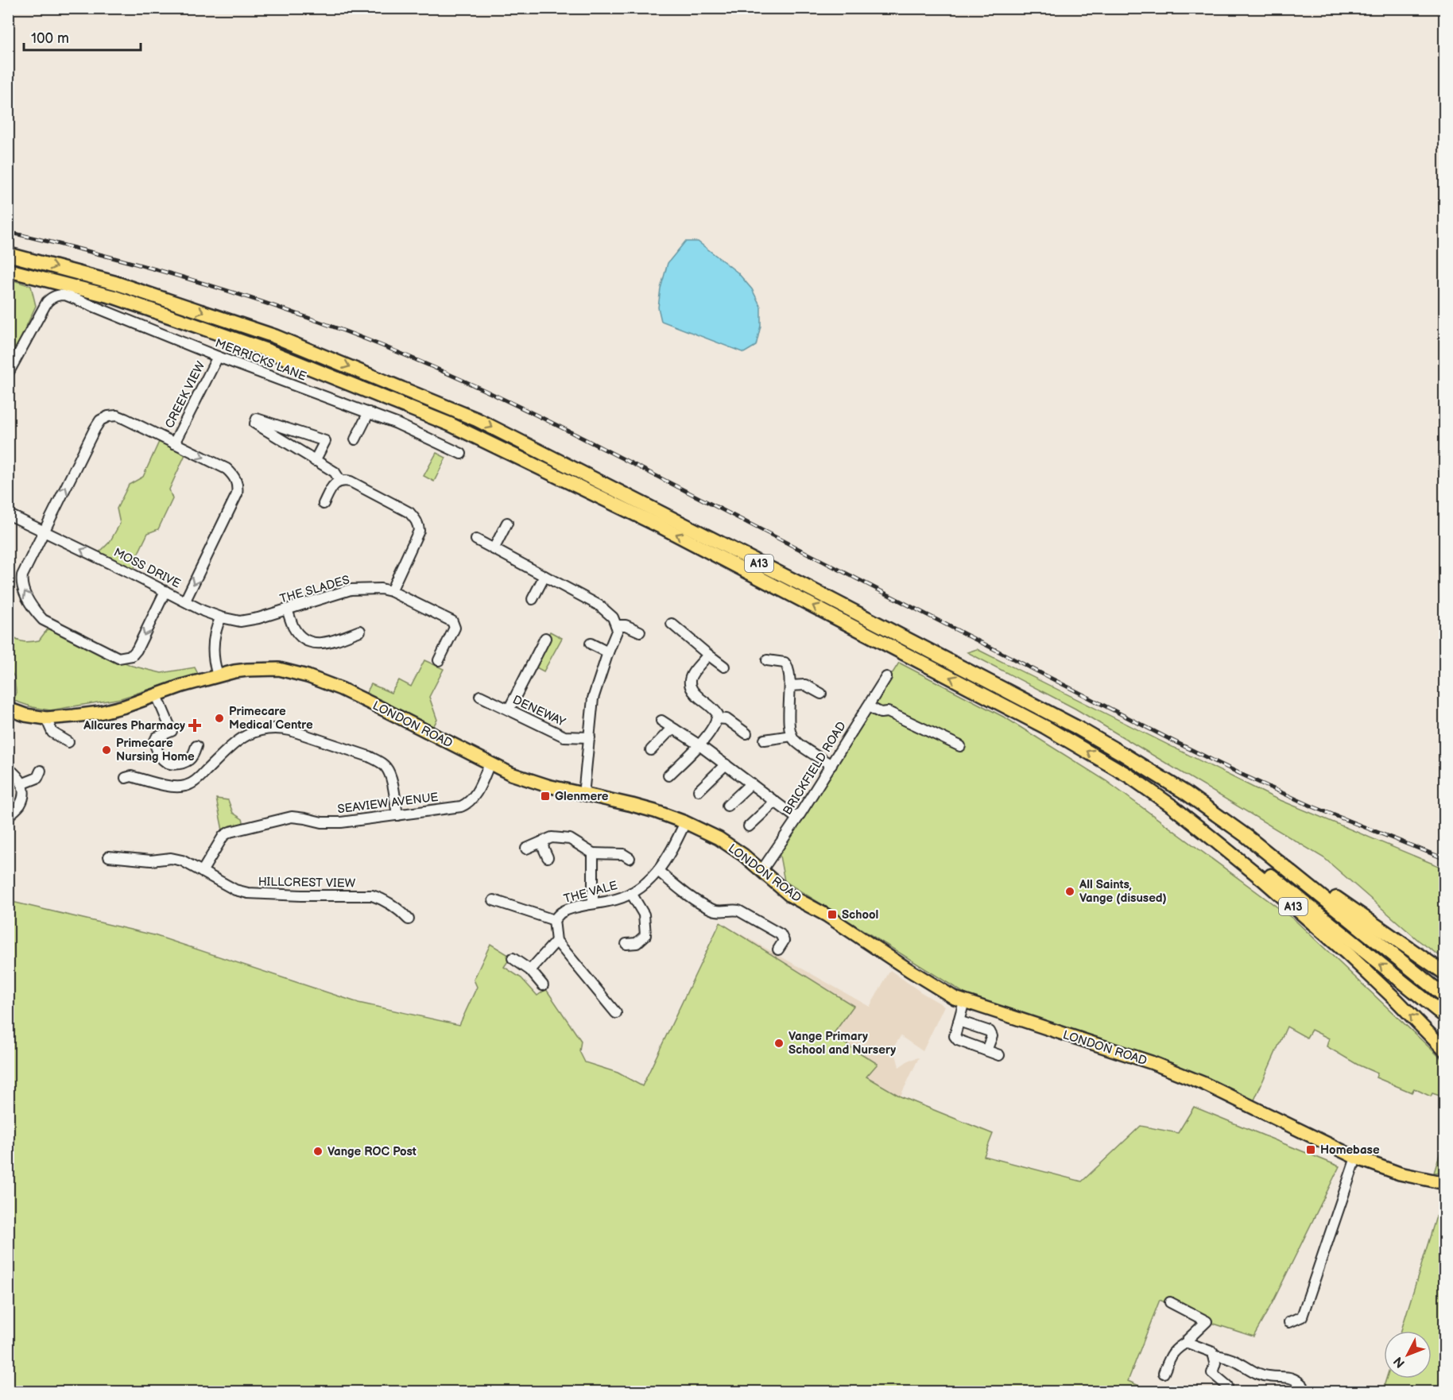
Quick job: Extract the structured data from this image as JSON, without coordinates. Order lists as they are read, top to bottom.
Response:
{
  "streets": {
    "highway": ["A13"],
    "main road": ["LONDON ROAD"],
    "street": [
      "MERRICKS LANE",
      "CREEK VIEW",
      "MOSS DRIVE",
      "THE SLADES",
      "DENEWAY",
      "BRICKFIELD ROAD",
      "SEAVIEW AVENUE",
      "HILLCREST VIEW",
      "THE VALE"
    ]
  },
  "crossings": [
    ["MERRICKS LANE", "CREEK VIEW"],
    ["MOSS DRIVE", "THE SLADES"],
    ["LONDON ROAD", "BRICKFIELD ROAD"],
    ["LONDON ROAD", "SEAVIEW AVENUE"],
    ["LONDON ROAD", "THE VALE"],
    ["SEAVIEW AVENUE", "HILLCREST VIEW"]
  ],
  "one_way": ["MOSS DRIVE"],
  "places": {
    "other": [
      "Primecare Medical Centre",
      "Primecare Nursing Home",
      "All Saints, Vange (disused)",
      "Vange Primary School and Nursery",
      "Vange ROC Post"
    ],
    "health": ["Allcures Pharmacy"],
    "transit": ["Glenmere", "School", "Homebase"]
  },
  "scale_bar": "100 m",
  "north": "bottom left"
}
